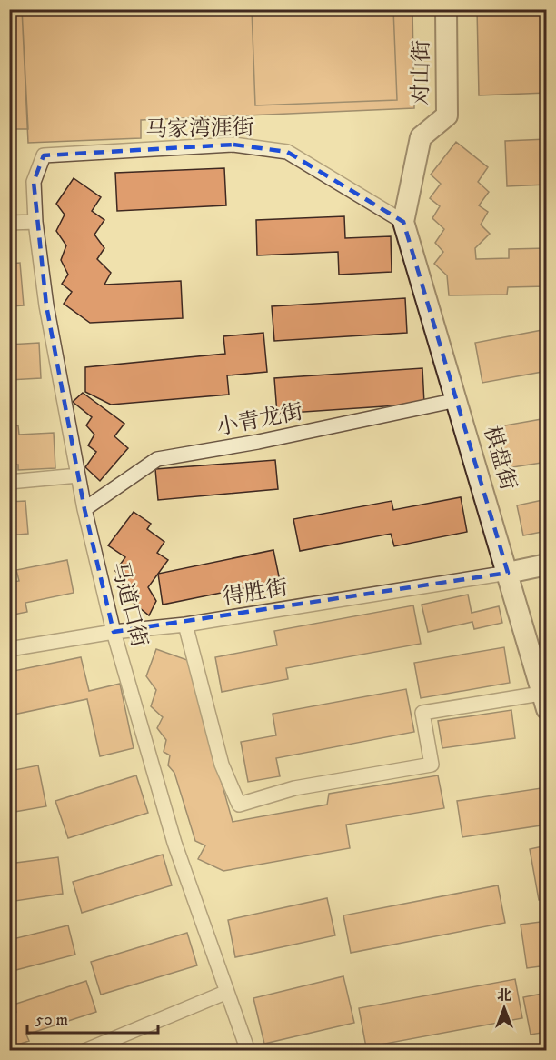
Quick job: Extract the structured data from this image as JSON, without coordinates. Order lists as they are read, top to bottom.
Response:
{
  "streets": {
    "street": [
      "对山街",
      "马家湾涯街",
      "小青龙街",
      "棋盘街",
      "得胜街",
      "马道口街"
    ]
  },
  "crossings": [
    ["对山街", "马家湾涯街"],
    ["对山街", "棋盘街"],
    ["马家湾涯街", "棋盘街"],
    ["马家湾涯街", "马道口街"],
    ["小青龙街", "棋盘街"],
    ["小青龙街", "马道口街"],
    ["棋盘街", "得胜街"],
    ["得胜街", "马道口街"]
  ],
  "scale_bar": "50 m",
  "north": "top"
}
